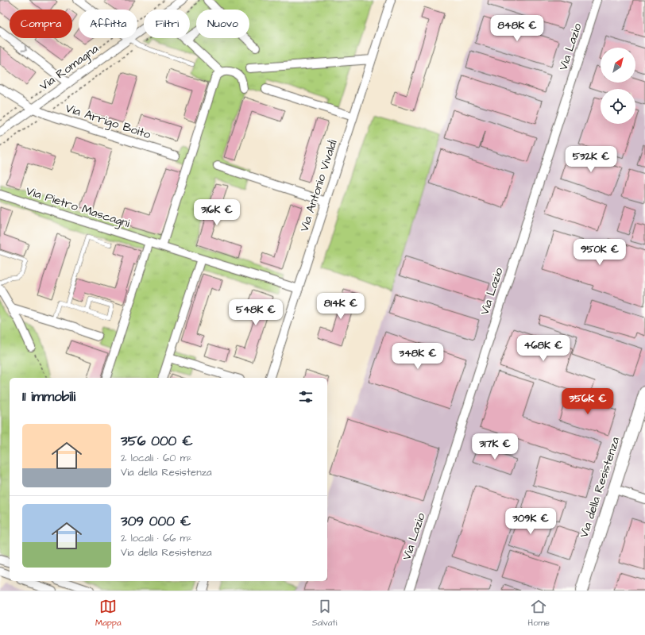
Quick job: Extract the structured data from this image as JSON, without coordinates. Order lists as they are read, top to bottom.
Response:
{
  "streets": {
    "street": [
      "Via Lazio",
      "Via Romagna",
      "Via Arrigo Boito",
      "Via Antonio Vivaldi",
      "Via Pietro Mascagni",
      "Via della Resistenza"
    ]
  },
  "crossings": [
    ["Via Romagna", "Via Arrigo Boito"],
    ["Via Antonio Vivaldi", "Via Pietro Mascagni"]
  ],
  "north": "top right",
  "page": {
    "chip": [
      "Compra",
      "Affitta",
      "Filtri",
      "Nuovo"
    ],
    "price": [
      "848K €",
      "532K €",
      "316K €",
      "950K €",
      "814K €",
      "548K €",
      "468K €",
      "348K €",
      "356K €",
      "317K €",
      "309K €"
    ],
    "heading": "11 immobili",
    "list": [
      {
        "name": "356 000 €",
        "note": "2 locali · 60 m² · Via della Resistenza"
      },
      {
        "name": "309 000 €",
        "note": "2 locali · 66 m² · Via della Resistenza"
      }
    ],
    "tabs": ["Mappa", "Salvati", "Home"]
  }
}
